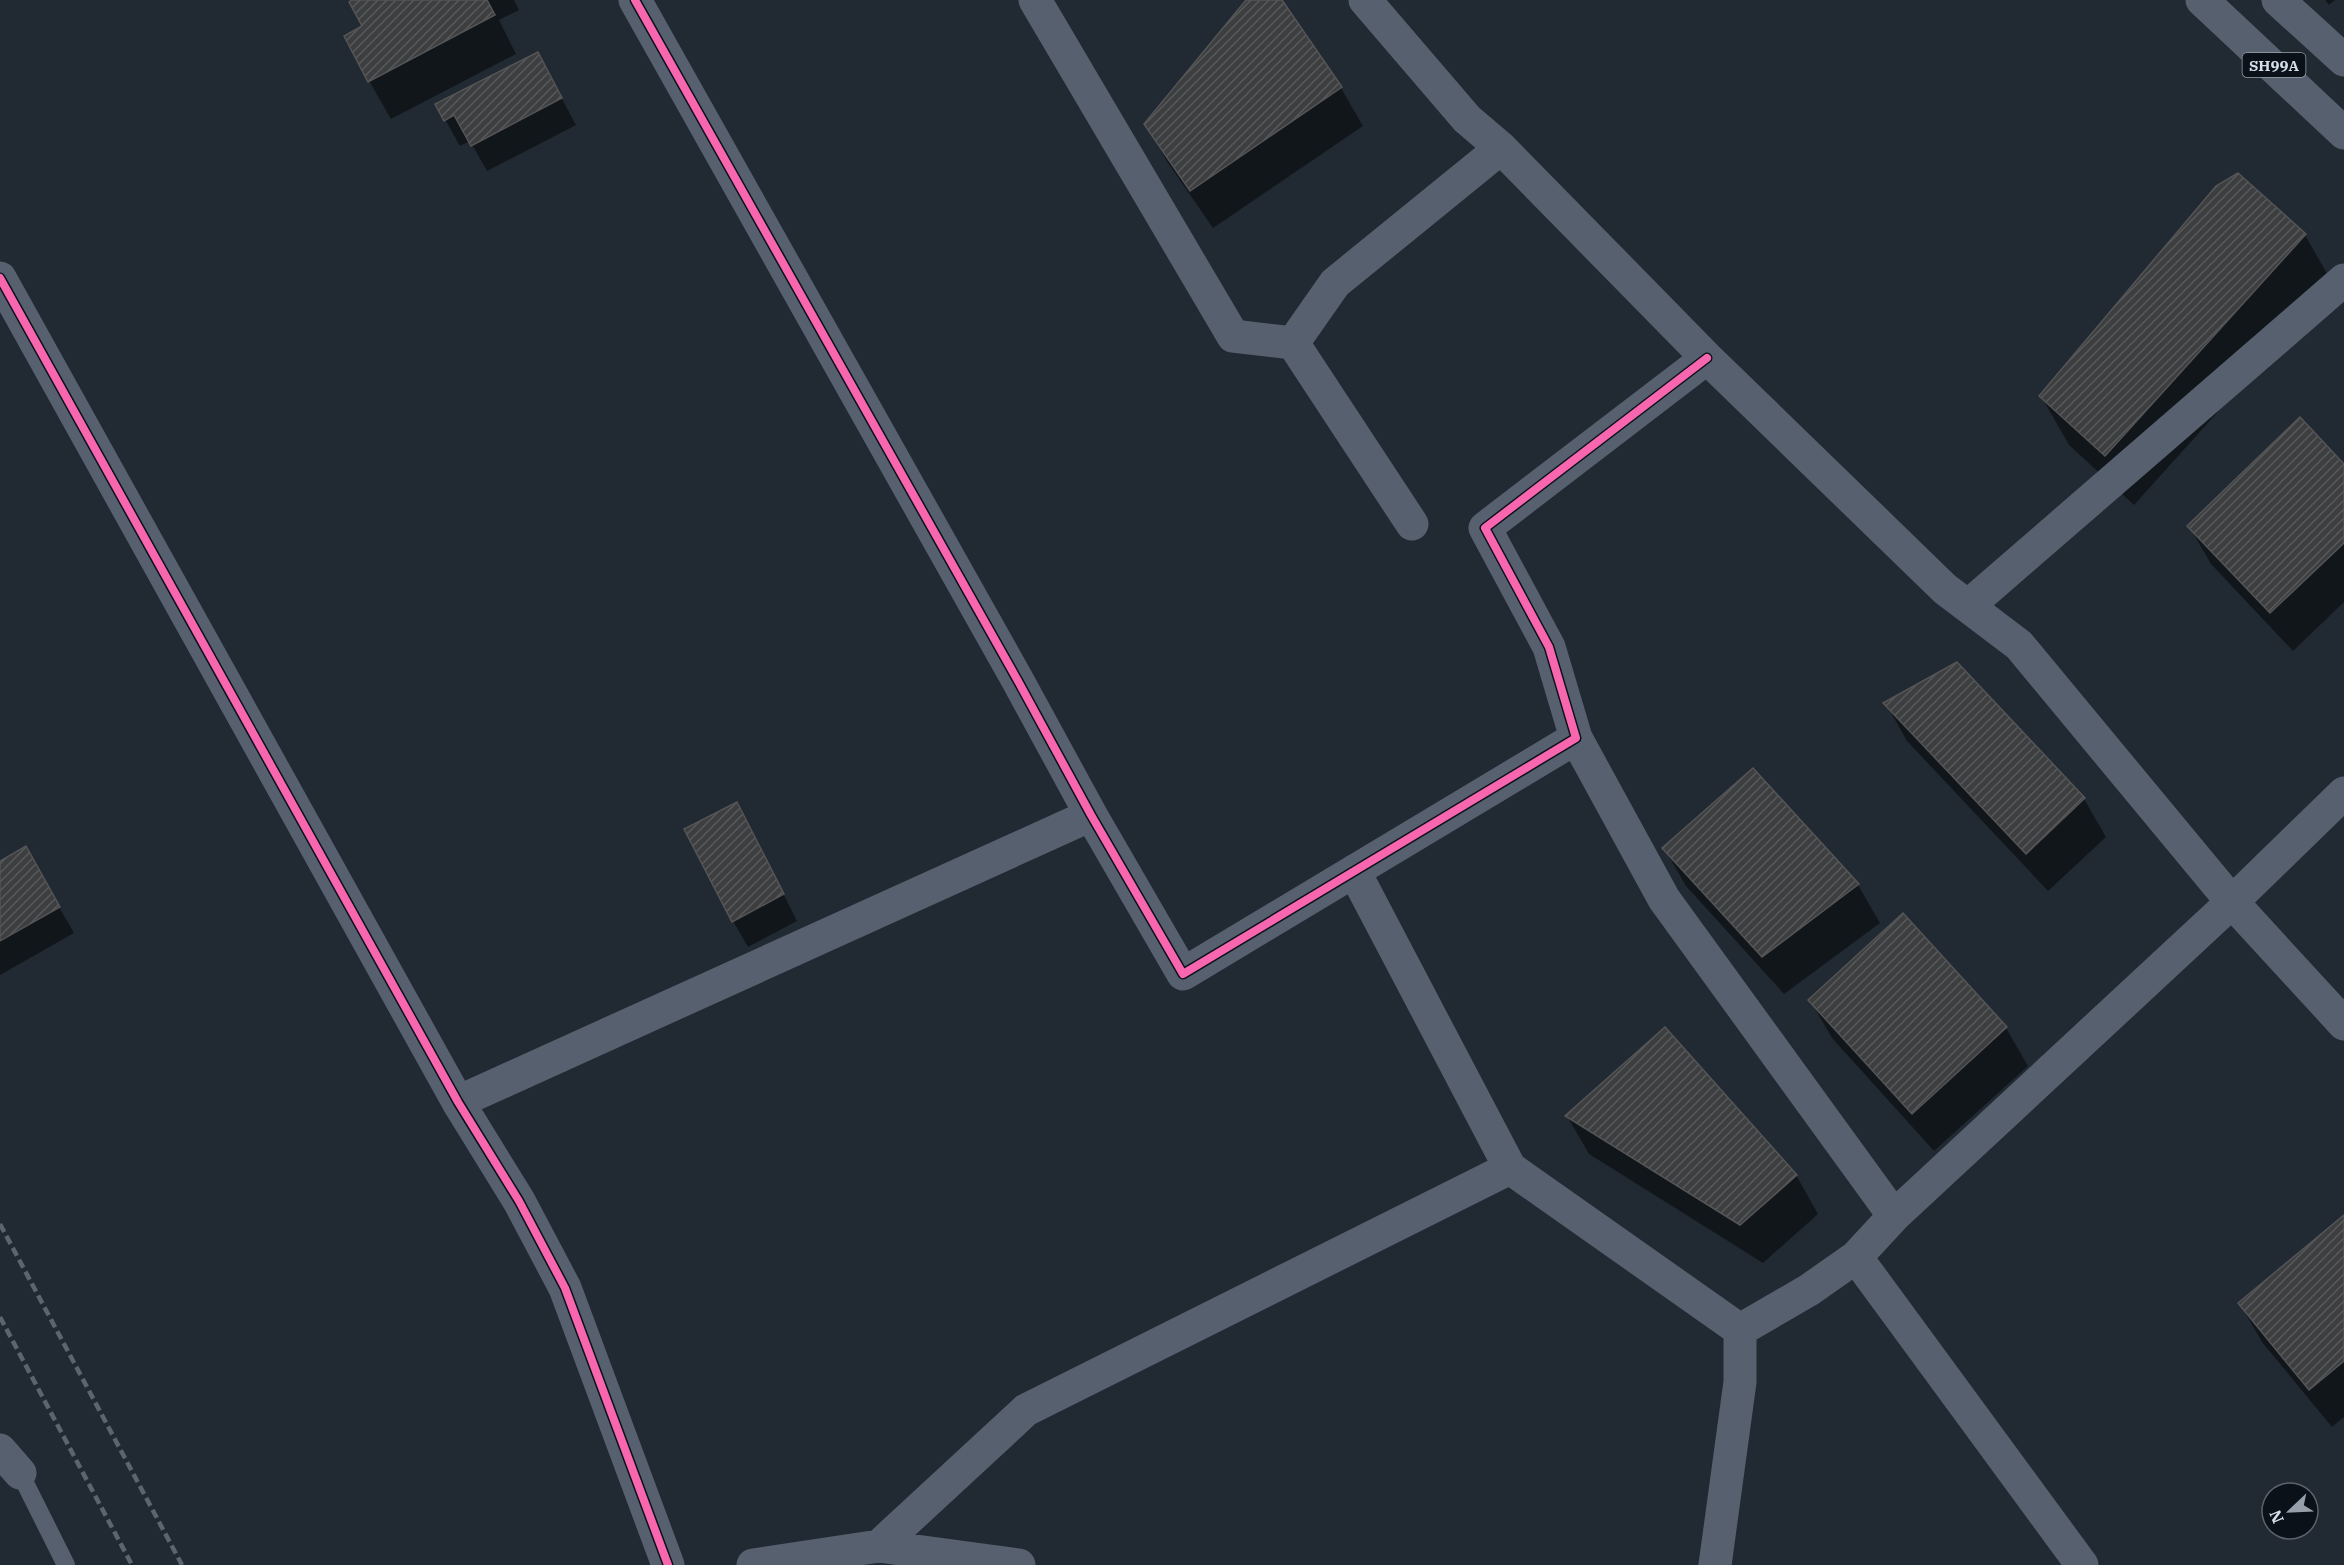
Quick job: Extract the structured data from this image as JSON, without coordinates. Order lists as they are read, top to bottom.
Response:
{
  "streets": {
    "main road": ["SH99A"]
  },
  "north": "bottom left"
}
